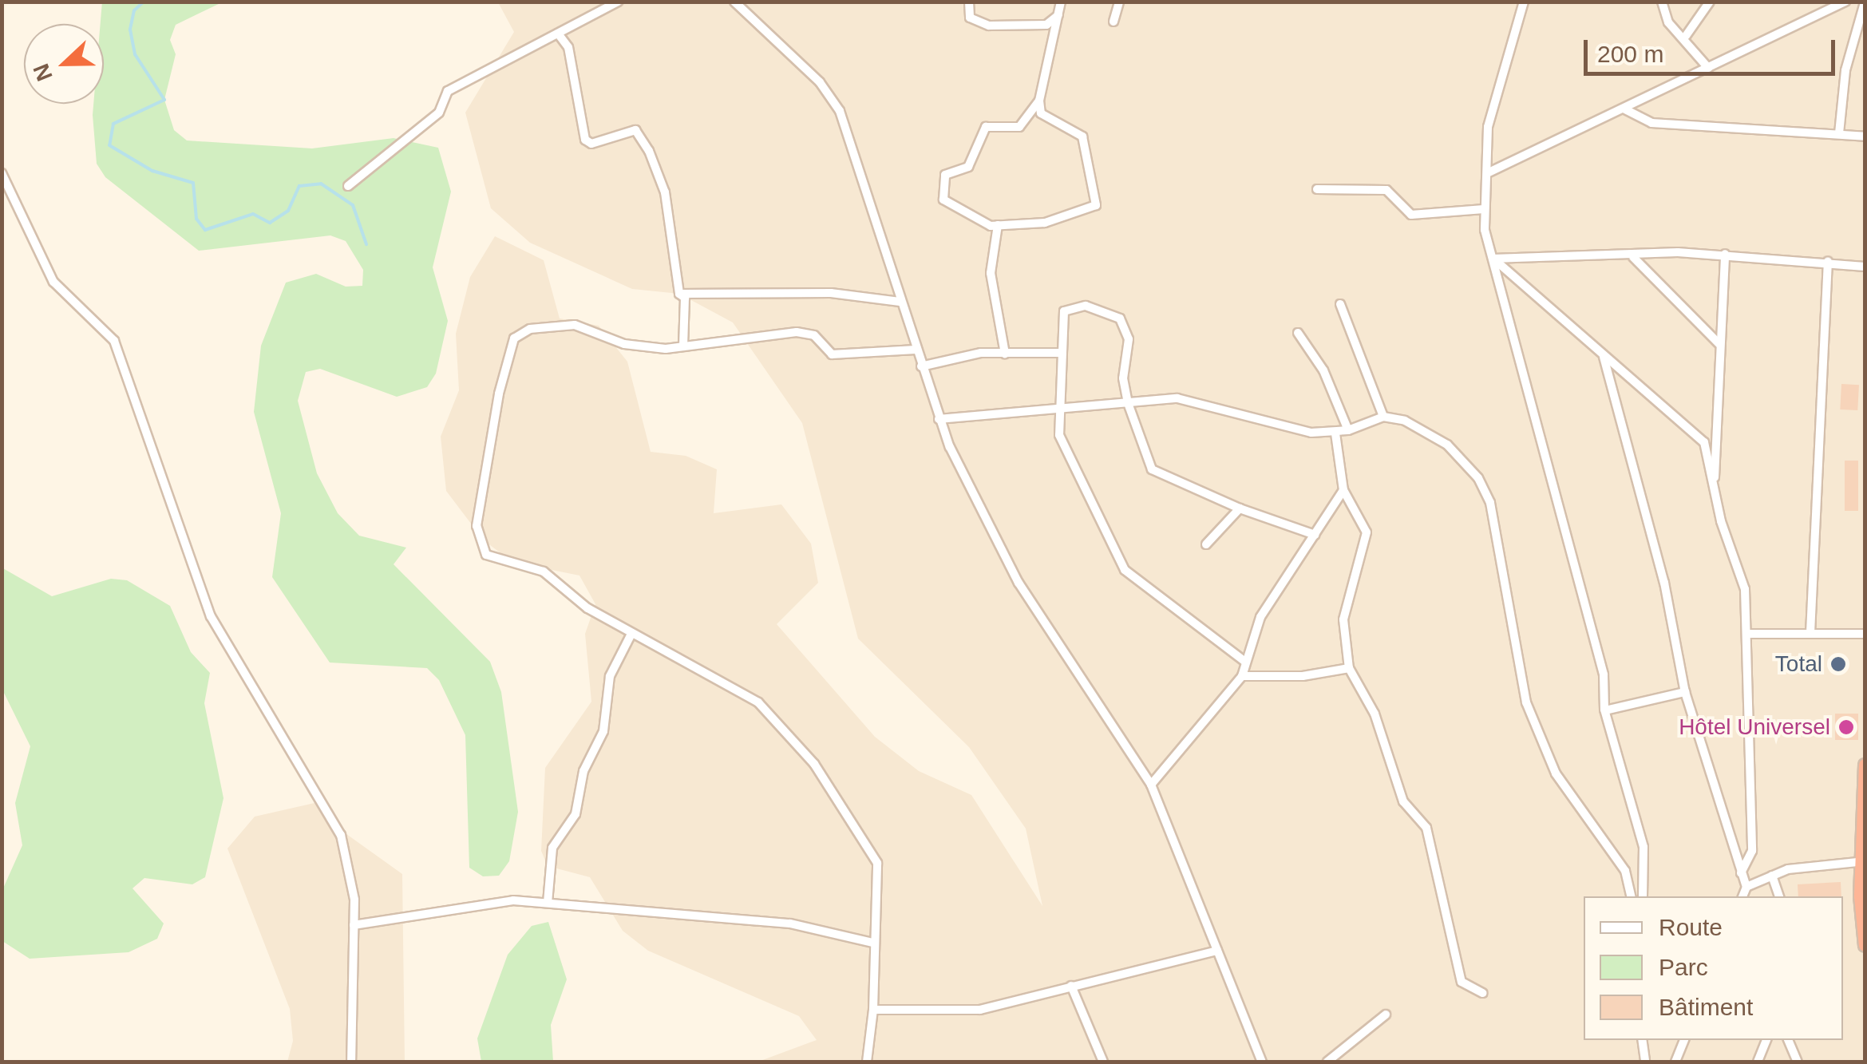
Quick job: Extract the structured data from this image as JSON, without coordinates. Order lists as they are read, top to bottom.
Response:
{
  "places": ["Total", "Hôtel Universel"],
  "legend": ["Route", "Parc", "Bâtiment"],
  "scale_bar": "200 m",
  "north": "left"
}
